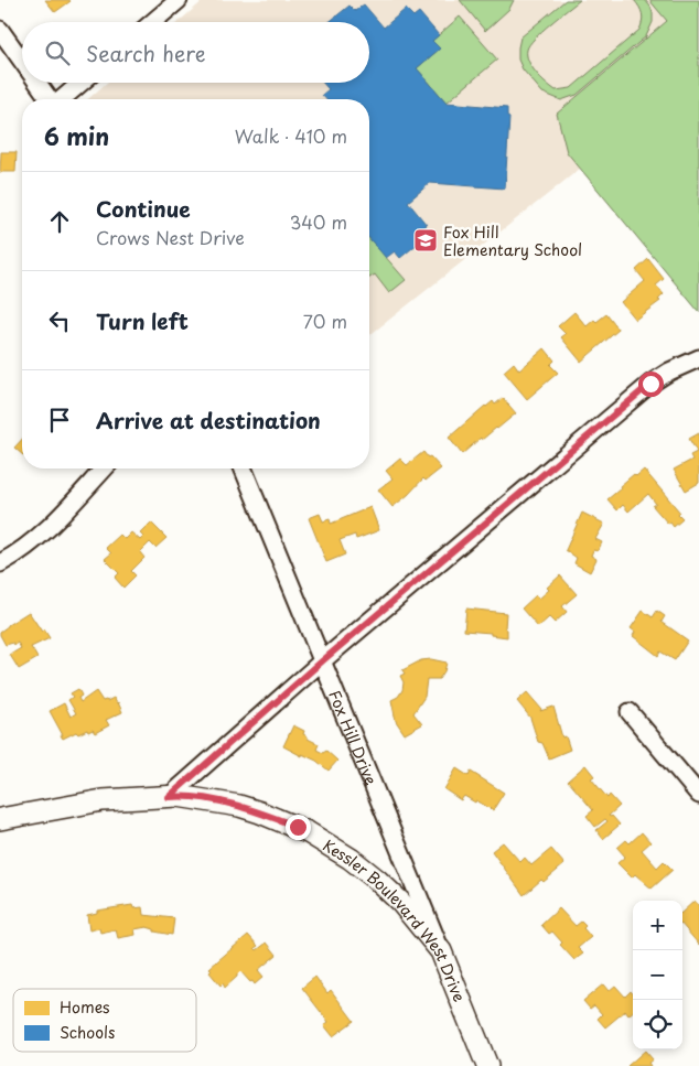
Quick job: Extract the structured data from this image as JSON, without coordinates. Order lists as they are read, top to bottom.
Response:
{
  "streets": {
    "main road": ["Kessler Boulevard West Drive"],
    "street": ["Fox Hill Drive"]
  },
  "crossings": [
    ["Fox Hill Drive", "Kessler Boulevard West Drive"]
  ],
  "places": {
    "school or university": ["Fox Hill Elementary School"]
  },
  "legend": ["Homes", "Schools"],
  "page": {
    "search": "Search here",
    "heading": ["6 min", "Walk · 410 m"],
    "list": [
      ["Continue", "Crows Nest Drive", "340 m"],
      ["Turn left", "70 m"],
      "Arrive at destination"
    ],
    "map_buttons": ["+", "−"]
  }
}
